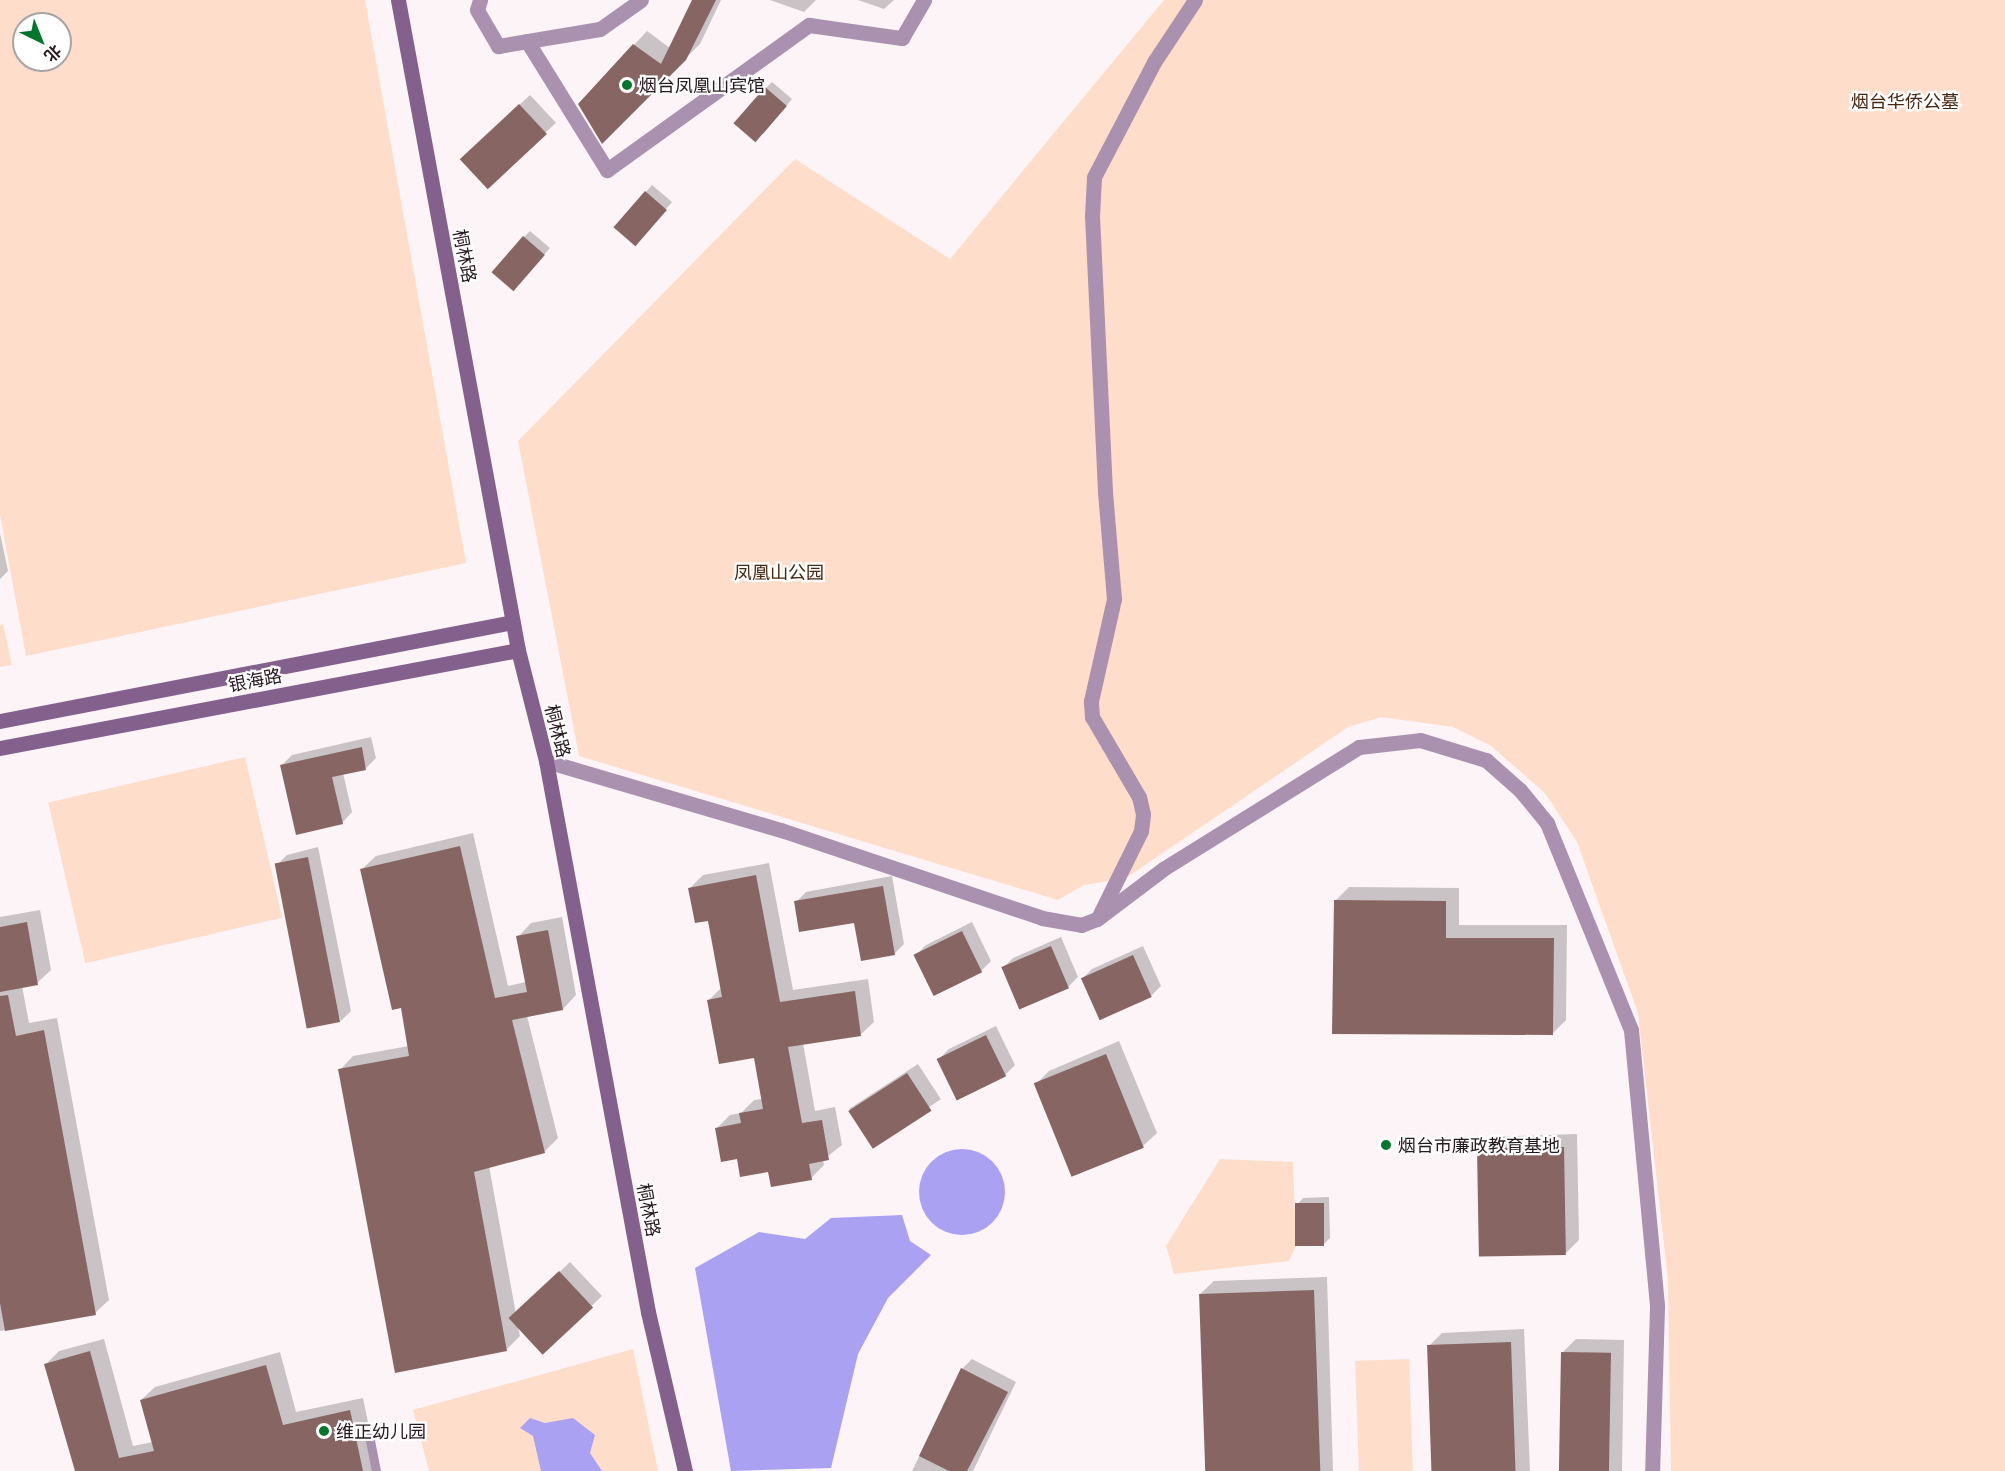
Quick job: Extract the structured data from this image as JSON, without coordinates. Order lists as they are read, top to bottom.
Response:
{
  "streets": {
    "street": ["桐林路", "银海路"]
  },
  "crossings": [
    ["桐林路", "银海路"]
  ],
  "parks": ["烟台华侨公墓", "凤凰山公园"],
  "places": ["烟台凤凰山宾馆", "烟台市廉政教育基地", "维正幼儿园"],
  "north": "bottom right"
}
